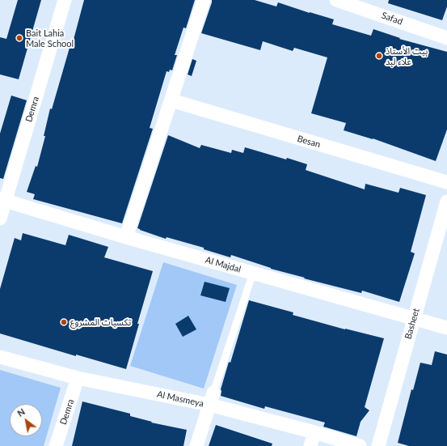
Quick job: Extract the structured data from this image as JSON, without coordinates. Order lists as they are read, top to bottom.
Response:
{
  "streets": {
    "street": [
      "Safad",
      "Demra",
      "Besan",
      "Al Majdal",
      "Basheet",
      "Al Masmeya"
    ]
  },
  "crossings": [
    ["Demra", "Al Majdal"],
    ["Demra", "Al Masmeya"],
    ["Al Majdal", "Basheet"]
  ],
  "places": ["Bait Lahia Male School", "بيت الأستاذ علاء لبد", "تكسيات المشروع"],
  "north": "top left"
}
